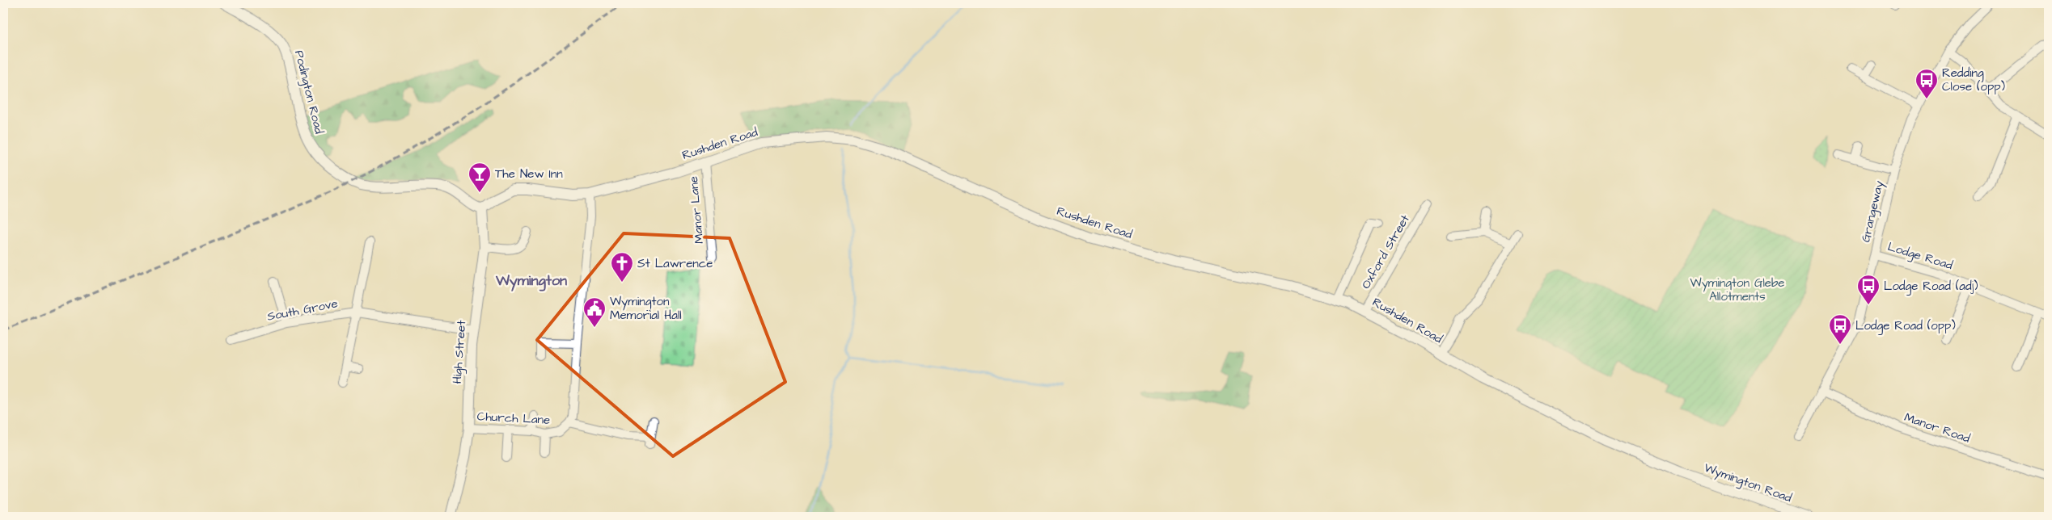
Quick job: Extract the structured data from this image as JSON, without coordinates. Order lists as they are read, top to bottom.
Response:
{
  "streets": {
    "street": [
      "Podington Road",
      "Rushden Road",
      "Manor Lane",
      "Grangeway",
      "Oxford Street",
      "Lodge Road",
      "South Grove",
      "High Street",
      "Church Lane",
      "Manor Road",
      "Wymington Road"
    ]
  },
  "crossings": [
    ["Podington Road", "Rushden Road"],
    ["Podington Road", "High Street"],
    ["Rushden Road", "Manor Lane"],
    ["Rushden Road", "Oxford Street"],
    ["Rushden Road", "High Street"],
    ["Rushden Road", "Wymington Road"],
    ["Grangeway", "Lodge Road"],
    ["Grangeway", "Manor Road"],
    ["South Grove", "High Street"],
    ["High Street", "Church Lane"]
  ],
  "districts": ["Wymington"],
  "parks": ["Wymington Glebe Allotments"],
  "places": {
    "bus stop": ["Redding Close (opp)", "Lodge Road (adj)", "Lodge Road (opp)"],
    "bar": ["The New Inn"],
    "church": ["St Lawrence"],
    "public building": ["Wymington Memorial Hall"]
  }
}
